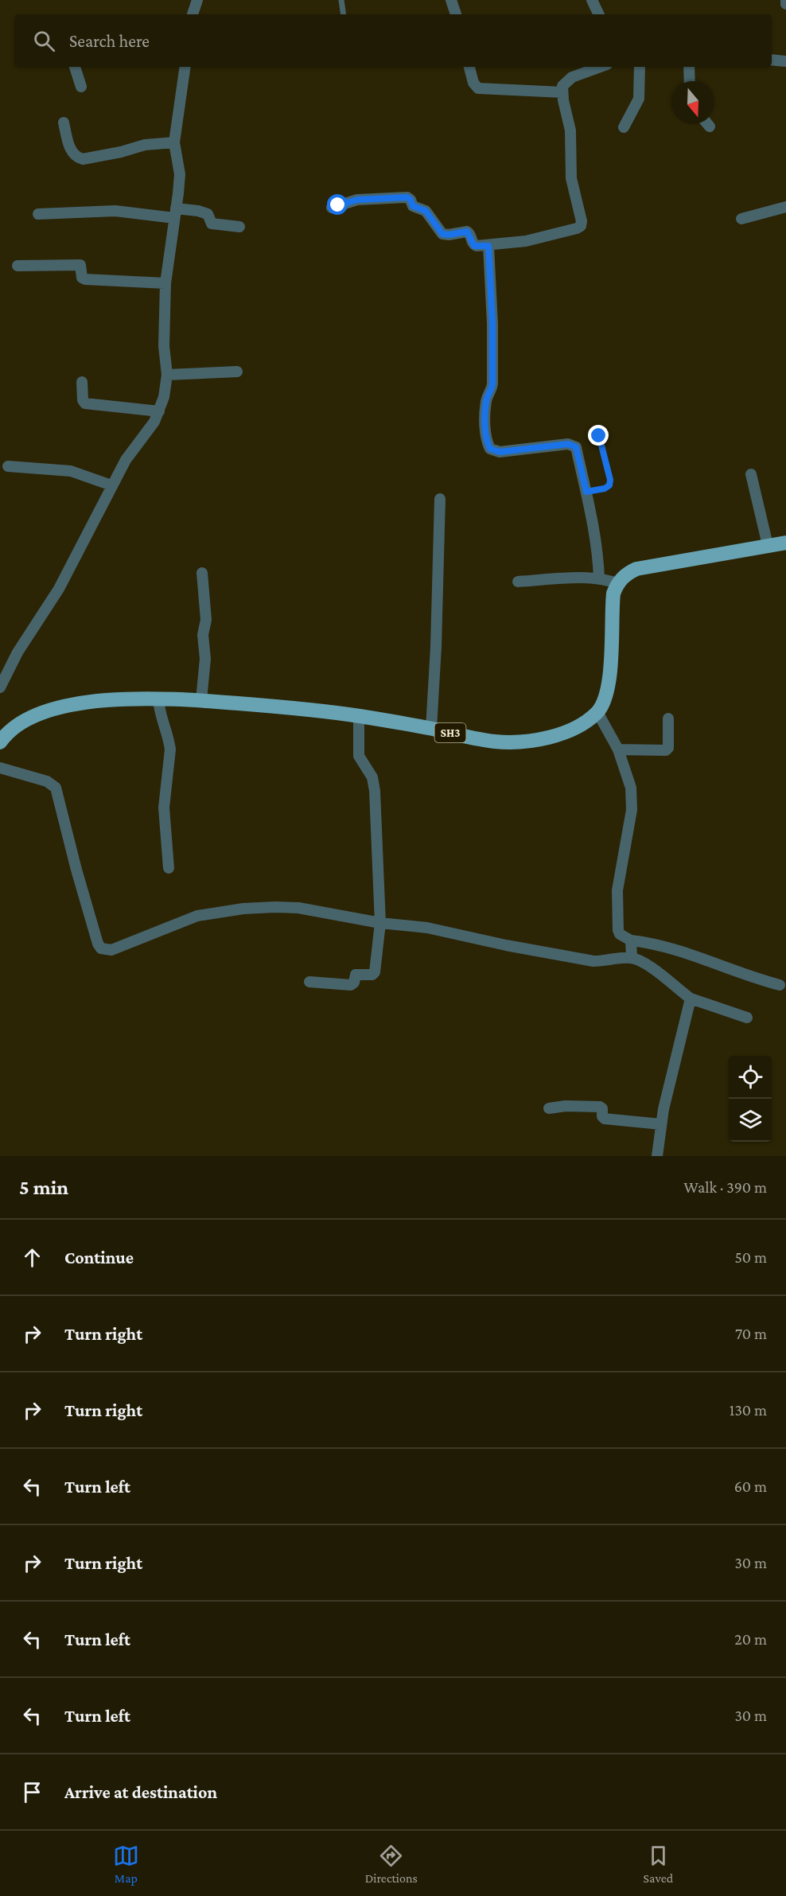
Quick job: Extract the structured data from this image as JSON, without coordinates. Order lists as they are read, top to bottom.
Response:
{
  "streets": {
    "main road": ["SH3"]
  },
  "north": "bottom",
  "page": {
    "search": "Search here",
    "heading": ["5 min", "Walk · 390 m"],
    "list": [
      ["Continue", "50 m"],
      ["Turn right", "70 m"],
      ["Turn right", "130 m"],
      ["Turn left", "60 m"],
      ["Turn right", "30 m"],
      ["Turn left", "20 m"],
      ["Turn left", "30 m"],
      "Arrive at destination"
    ],
    "nav": ["Map", "Directions", "Saved"]
  }
}
